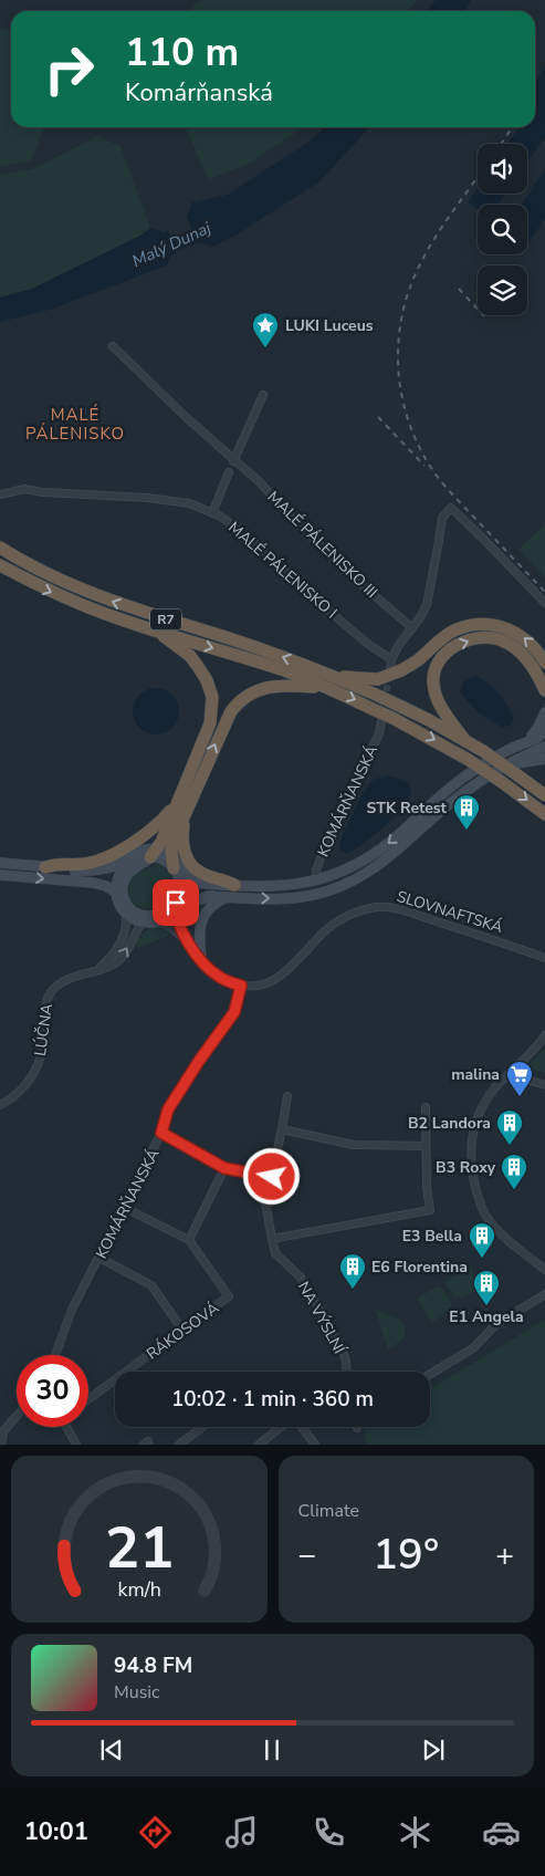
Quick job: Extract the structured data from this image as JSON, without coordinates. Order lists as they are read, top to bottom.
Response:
{
  "streets": {
    "highway": ["R7"],
    "street": [
      "MALÉ PÁLENISKO III",
      "MALÉ PÁLENISKO I",
      "KOMÁRŇANSKÁ",
      "SLOVNAFTSKÁ",
      "LÚČNA",
      "NA VÝSLNÍ",
      "RÁKOSOVÁ"
    ]
  },
  "crossings": [
    ["R7", "KOMÁRŇANSKÁ"],
    ["KOMÁRŇANSKÁ", "SLOVNAFTSKÁ"],
    ["KOMÁRŇANSKÁ", "RÁKOSOVÁ"]
  ],
  "districts": ["MALÉ PÁLENISKO"],
  "water": ["Malý Dunaj"],
  "places": {
    "place": ["LUKI Luceus"],
    "building": [
      "STK Retest",
      "B2 Landora",
      "B3 Roxy",
      "E3 Bella",
      "E6 Florentina",
      "E1 Angela"
    ],
    "supermarket": ["malina"]
  },
  "page": {
    "turn": ["110 m", "Komárňanská"],
    "limit": "30",
    "trip": "10:02 · 1 min · 360 m",
    "tile": "Climate",
    "heat": ["−", "19°", "+"],
    "song": ["94.8 FM", "Music"],
    "tabs": "10:01",
    "gauge": ["21", "km/h"]
  }
}
